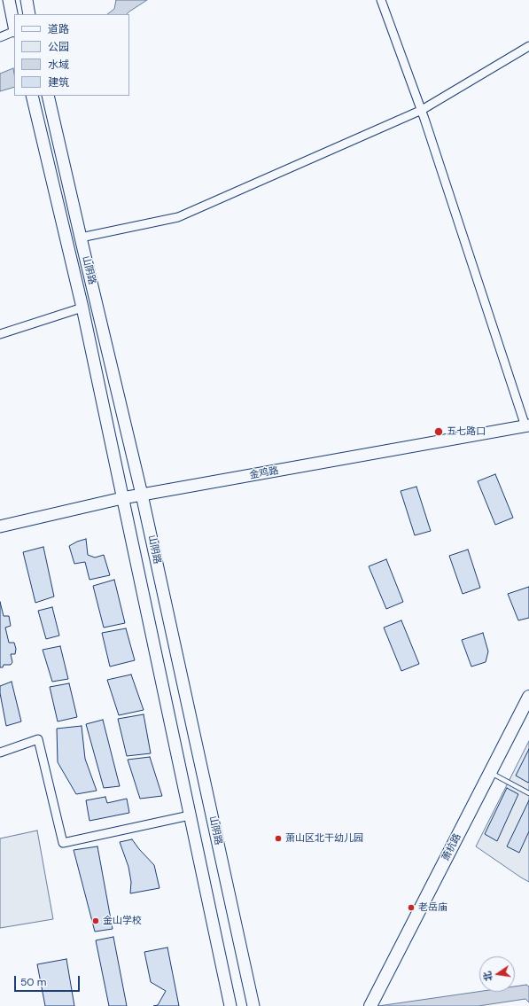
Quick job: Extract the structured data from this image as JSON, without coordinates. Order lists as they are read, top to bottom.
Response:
{
  "streets": {
    "main road": ["山阴路", "金鸡路", "萧杭路"]
  },
  "crossings": [
    ["山阴路", "金鸡路"]
  ],
  "places": [
    "五七路口",
    "萧山区北干幼儿园",
    "老岳庙",
    "金山学校"
  ],
  "legend": [
    "道路",
    "公园",
    "水域",
    "建筑"
  ],
  "scale_bar": "50 m",
  "north": "left"
}
